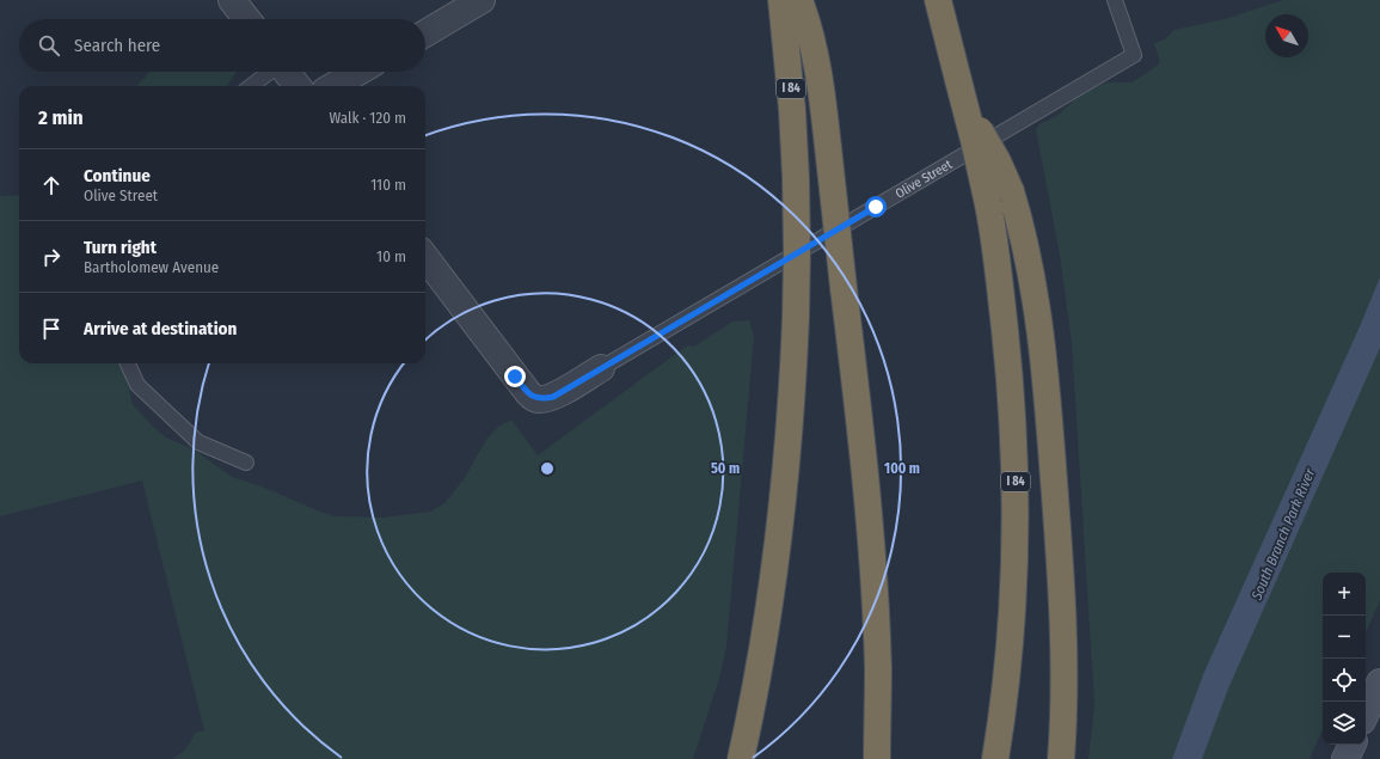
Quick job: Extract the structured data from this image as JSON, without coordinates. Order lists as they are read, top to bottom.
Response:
{
  "streets": {
    "highway": ["I 84"],
    "street": ["Olive Street"]
  },
  "water": ["South Branch Park River"],
  "north": "top left",
  "page": {
    "search": "Search here",
    "heading": ["2 min", "Walk · 120 m"],
    "list": [
      ["Continue", "Olive Street", "110 m"],
      ["Turn right", "Bartholomew Avenue", "10 m"],
      "Arrive at destination"
    ],
    "map_buttons": ["+", "−"]
  },
  "rings": ["50 m", "100 m"]
}
